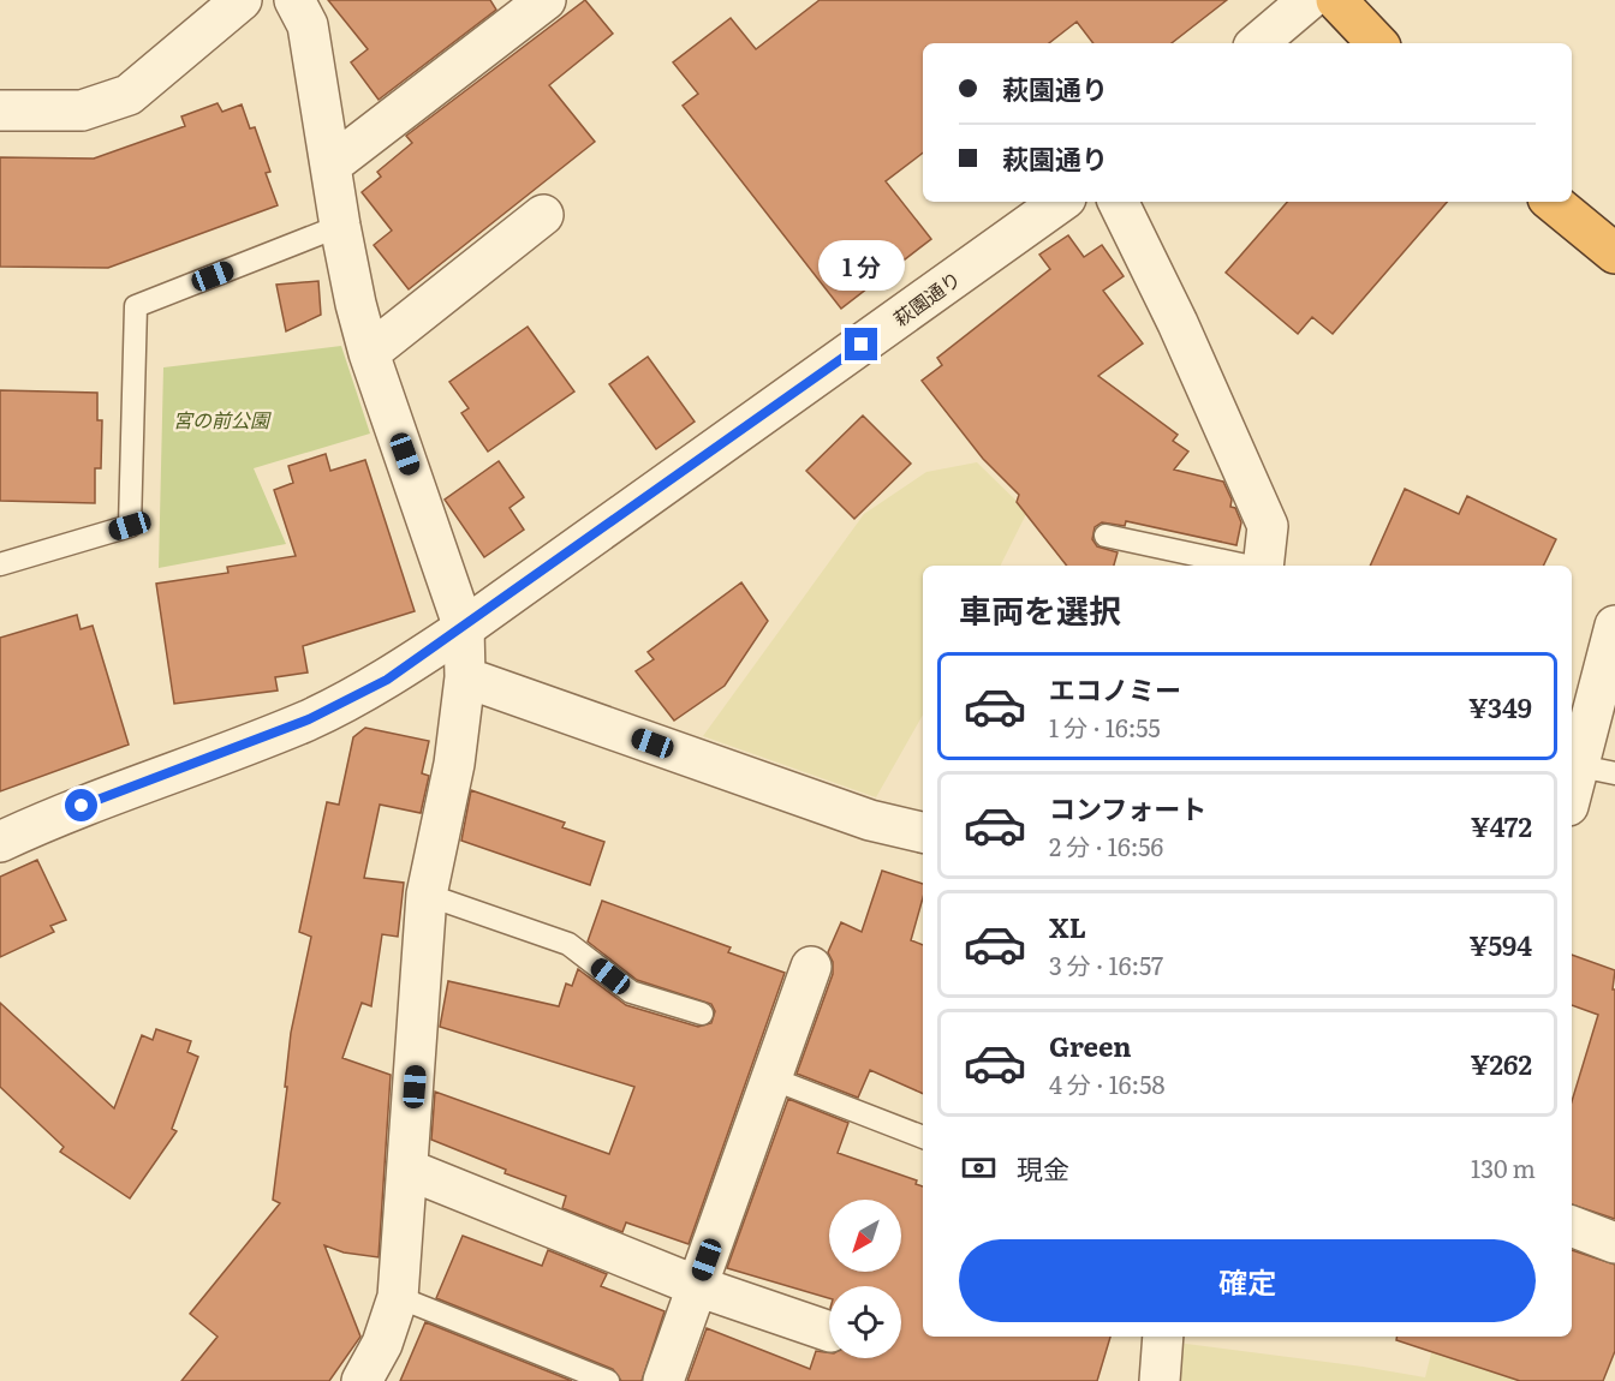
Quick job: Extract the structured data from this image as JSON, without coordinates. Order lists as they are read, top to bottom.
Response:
{
  "streets": {
    "street": ["萩園通り"]
  },
  "parks": ["宮の前公園"],
  "north": "bottom left",
  "page": {
    "banner": ["萩園通り", "萩園通り"],
    "bubble": "1 分",
    "heading": "車両を選択",
    "list": [
      {
        "name": "エコノミー",
        "note": "1 分 · 16:55",
        "value": "¥349"
      },
      {
        "name": "コンフォート",
        "note": "2 分 · 16:56",
        "value": "¥472"
      },
      {
        "name": "XL",
        "note": "3 分 · 16:57",
        "value": "¥594"
      },
      {
        "name": "Green",
        "note": "4 分 · 16:58",
        "value": "¥262"
      }
    ],
    "pay": ["現金", "130 m"],
    "buttons": "確定"
  }
}
